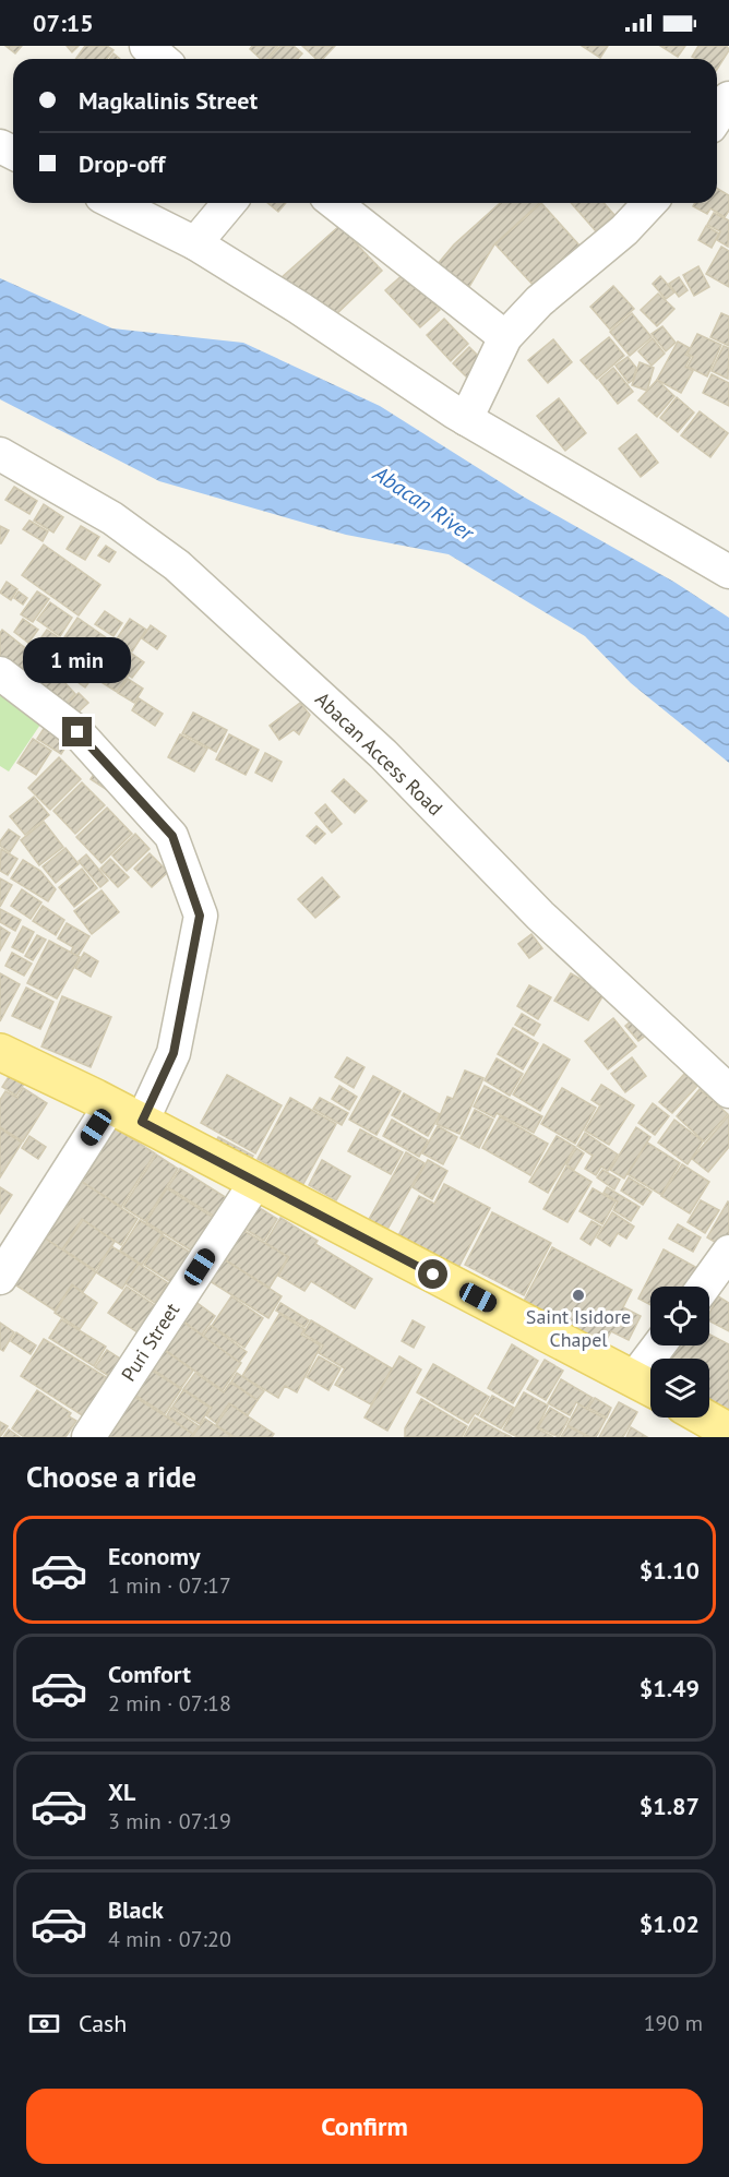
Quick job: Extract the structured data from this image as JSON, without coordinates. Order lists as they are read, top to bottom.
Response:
{
  "streets": {
    "street": ["Abacan Access Road", "Puri Street"]
  },
  "water": ["Abacan River"],
  "places": ["Saint Isidore Chapel"],
  "page": {
    "status": "07:15",
    "banner": ["Magkalinis Street", "Drop-off"],
    "bubble": "1 min",
    "heading": "Choose a ride",
    "list": [
      {
        "name": "Economy",
        "note": "1 min · 07:17",
        "value": "$1.10"
      },
      {
        "name": "Comfort",
        "note": "2 min · 07:18",
        "value": "$1.49"
      },
      {
        "name": "XL",
        "note": "3 min · 07:19",
        "value": "$1.87"
      },
      {
        "name": "Black",
        "note": "4 min · 07:20",
        "value": "$1.02"
      }
    ],
    "pay": ["Cash", "190 m"],
    "buttons": "Confirm"
  }
}
